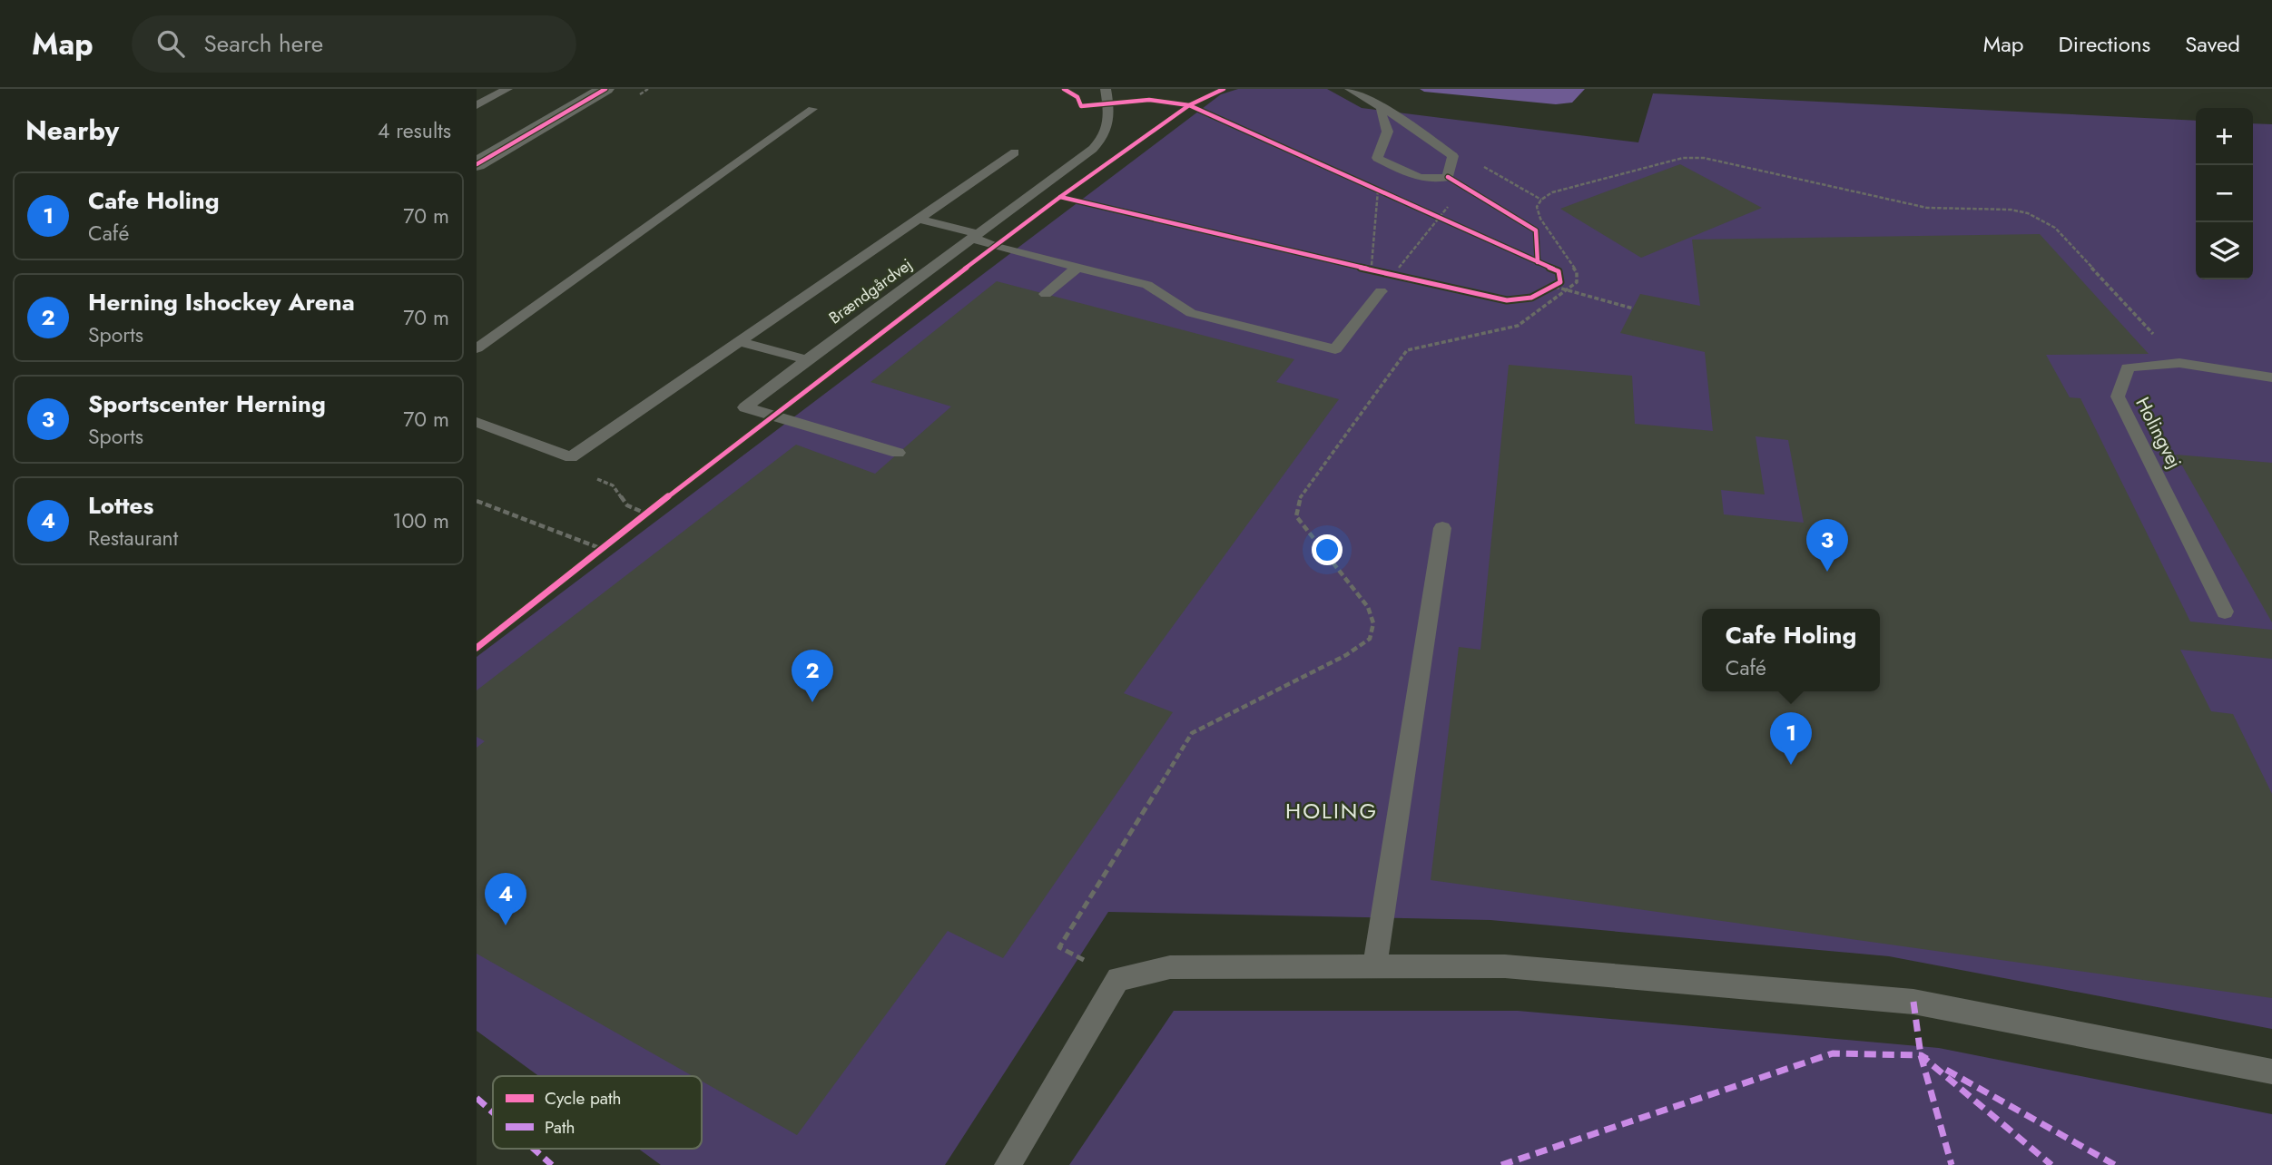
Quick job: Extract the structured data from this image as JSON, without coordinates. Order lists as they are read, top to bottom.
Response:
{
  "streets": {
    "lane": ["Brændgårdvej", "Holingvej"]
  },
  "districts": ["HOLING"],
  "legend": ["Cycle path", "Path"],
  "page": {
    "header": "Map",
    "search": "Search here",
    "nav": ["Map", "Directions", "Saved"],
    "heading": ["Nearby", "4 results"],
    "map_buttons": ["+", "−"],
    "list": [
      {
        "mark": "1",
        "name": "Cafe Holing",
        "note": "Café",
        "value": "70 m"
      },
      {
        "mark": "2",
        "name": "Herning Ishockey Arena",
        "note": "Sports",
        "value": "70 m"
      },
      {
        "mark": "3",
        "name": "Sportscenter Herning",
        "note": "Sports",
        "value": "70 m"
      },
      {
        "mark": "4",
        "name": "Lottes",
        "note": "Restaurant",
        "value": "100 m"
      }
    ],
    "pins": [
      "3",
      "2",
      "1",
      "4"
    ],
    "popup": ["Cafe Holing", "Café"]
  }
}
